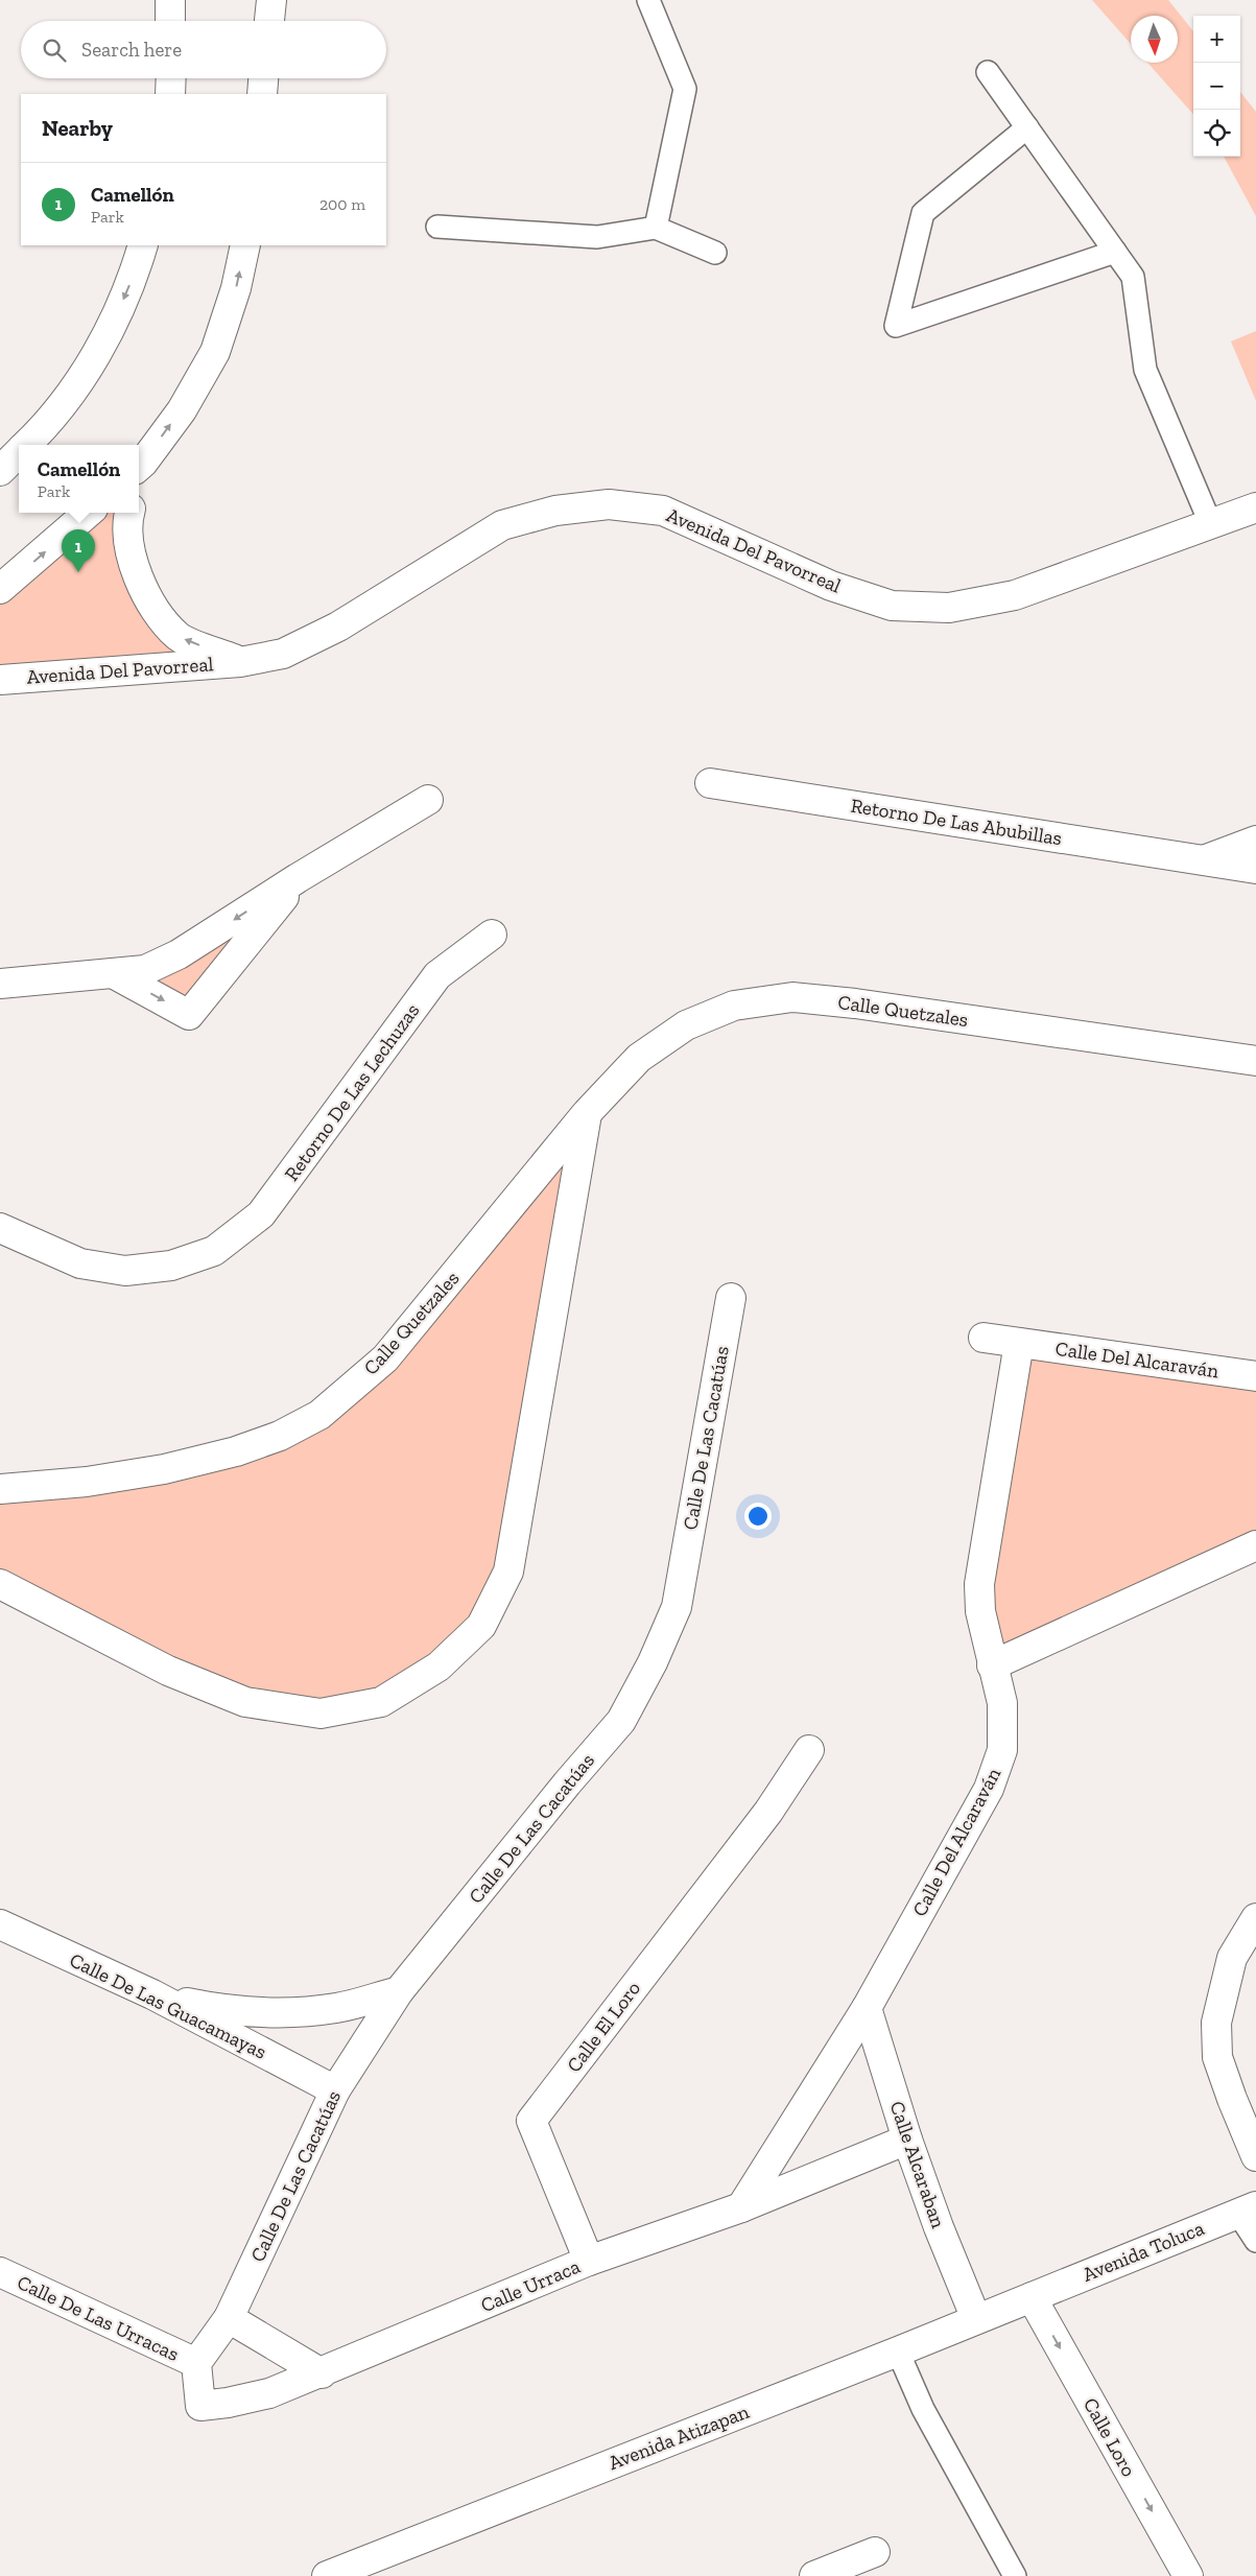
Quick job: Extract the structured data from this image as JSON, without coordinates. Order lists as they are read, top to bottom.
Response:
{
  "streets": {
    "street": [
      "Avenida Del Pavorreal",
      "Retorno De Las Abubillas",
      "Calle Quetzales",
      "Retorno De Las Lechuzas",
      "Calle Del Alcaraván",
      "Calle De Las Cacatúas",
      "Calle De Las Guacamayas",
      "Calle El Loro",
      "Calle Alcaraban",
      "Avenida Toluca",
      "Calle Urraca",
      "Calle De Las Urracas",
      "Avenida Atizapan",
      "Calle Loro"
    ]
  },
  "crossings": [
    ["Calle Del Alcaraván", "Calle Alcaraban"],
    ["Calle De Las Cacatúas", "Calle De Las Guacamayas"],
    ["Calle De Las Cacatúas", "Calle Urraca"],
    ["Calle De Las Cacatúas", "Calle De Las Urracas"],
    ["Calle El Loro", "Calle Urraca"],
    ["Calle Alcaraban", "Calle Urraca"],
    ["Calle Alcaraban", "Avenida Atizapan"],
    ["Avenida Toluca", "Avenida Atizapan"],
    ["Avenida Toluca", "Calle Loro"],
    ["Calle Urraca", "Calle De Las Urracas"],
    ["Avenida Atizapan", "Calle Loro"]
  ],
  "one_way": ["Calle Loro"],
  "north": "bottom",
  "page": {
    "map_buttons": ["+", "−"],
    "search": "Search here",
    "heading": "Nearby",
    "list": [
      {
        "mark": "1",
        "name": "Camellón",
        "note": "Park",
        "value": "200 m"
      }
    ],
    "popup": ["Camellón", "Park"],
    "pins": "1"
  }
}
